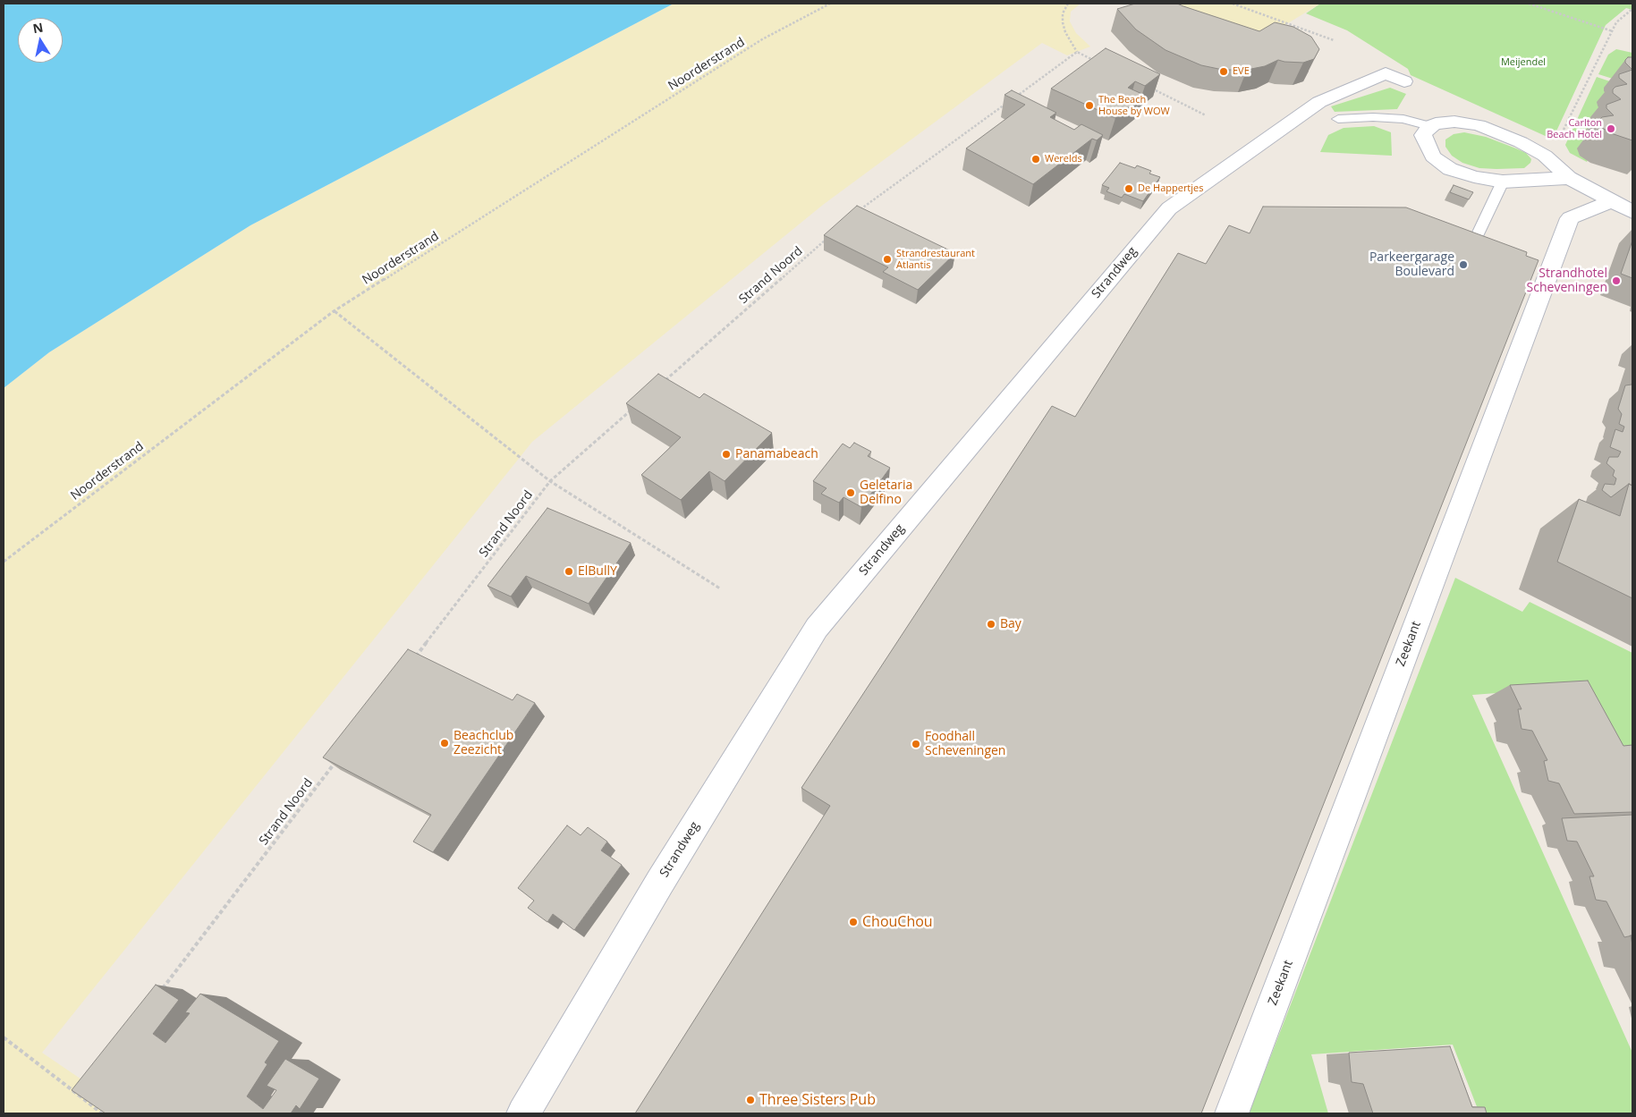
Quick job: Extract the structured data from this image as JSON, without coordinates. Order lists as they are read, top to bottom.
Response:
{
  "streets": {
    "street": ["Strandweg", "Zeekant"],
    "path": ["Noorderstrand", "Strand Noord"]
  },
  "parks": ["Meijendel"],
  "places": [
    "EVE",
    "The Beach House by WOW",
    "Carlton Beach Hotel",
    "Werelds",
    "De Happertjes",
    "Strandrestaurant Atlantis",
    "Parkeergarage Boulevard",
    "Strandhotel Scheveningen",
    "Panamabeach",
    "Geletaria Delfino",
    "ElBullY",
    "Bay",
    "Beachclub Zeezicht",
    "Foodhall Scheveningen",
    "ChouChou",
    "Three Sisters Pub"
  ],
  "north": "top"
}
